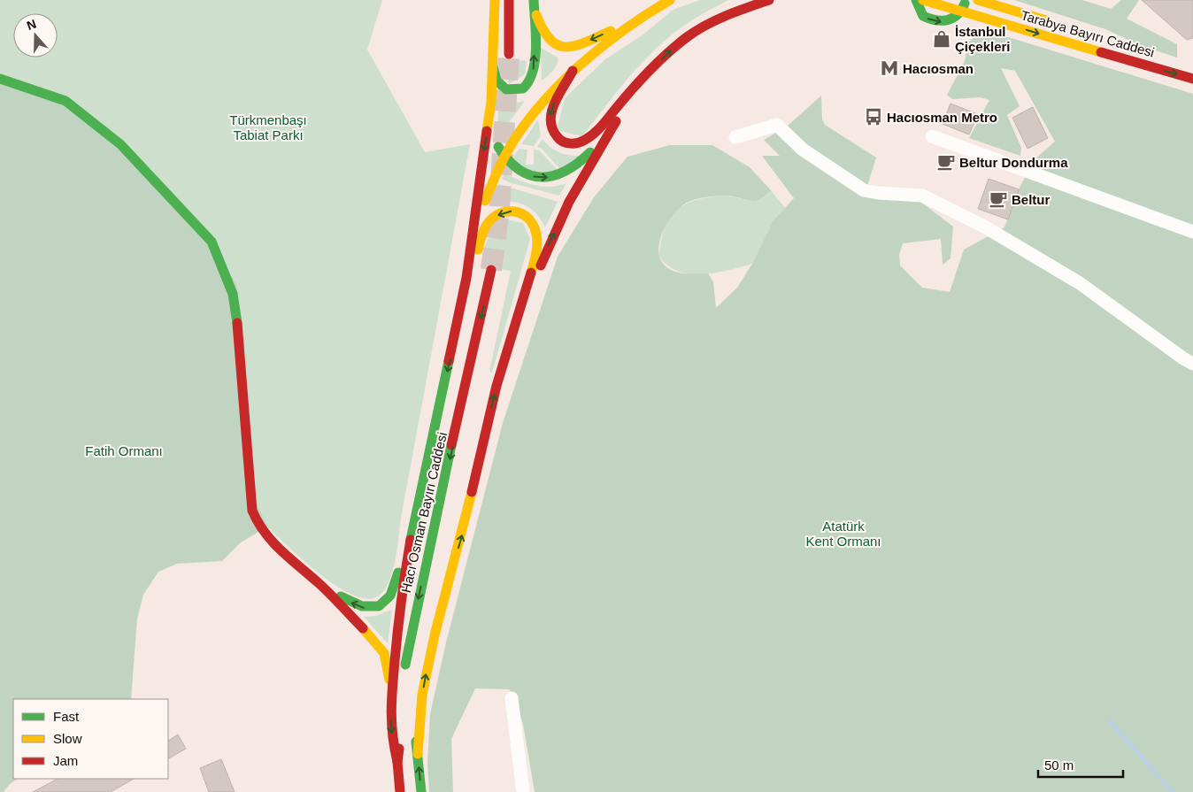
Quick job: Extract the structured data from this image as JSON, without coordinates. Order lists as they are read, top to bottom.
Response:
{
  "streets": {
    "main road": ["Tarabya Bayırı Caddesi", "Hacı Osman Bayırı Caddesi"]
  },
  "parks": ["Türkmenbaşı Tabiat Parkı", "Fatih Ormanı", "Atatürk Kent Ormanı"],
  "places": {
    "shop": ["İstanbul Çiçekleri"],
    "metro station": ["Hacıosman"],
    "bus stop": ["Hacıosman Metro"],
    "cafe": ["Beltur Dondurma", "Beltur"]
  },
  "legend": ["Fast", "Slow", "Jam"],
  "scale_bar": "50 m",
  "north": "top"
}
